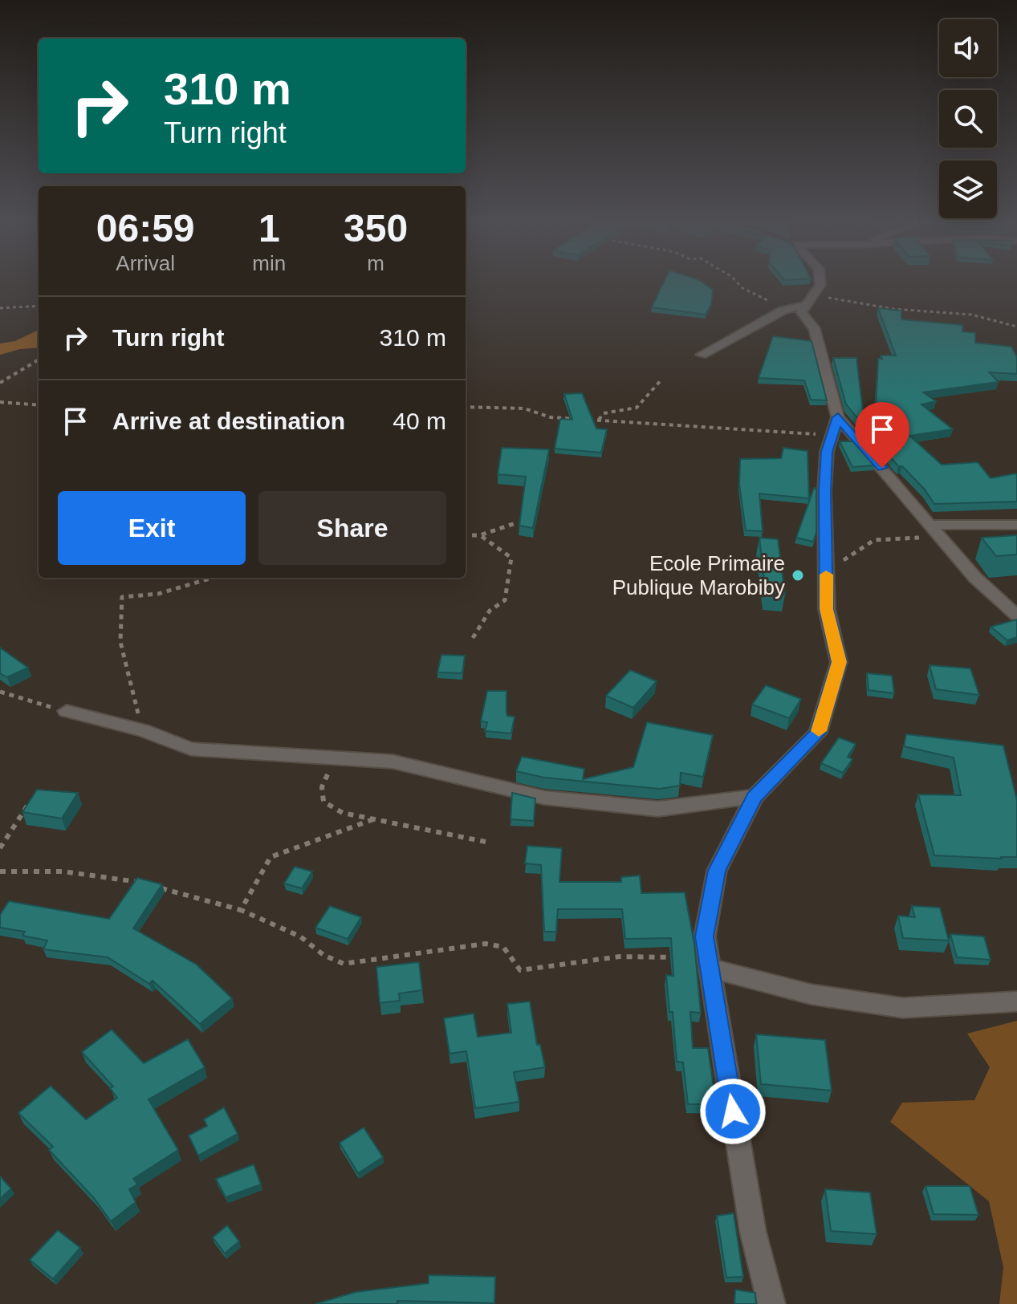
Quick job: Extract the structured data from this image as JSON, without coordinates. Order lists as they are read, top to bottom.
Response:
{
  "places": ["Ecole Primaire Publique Marobiby"],
  "page": {
    "turn": ["310 m", "Turn right"],
    "eta": [
      "06:59",
      "Arrival",
      "1",
      "min",
      "350",
      "m"
    ],
    "list": [
      {
        "name": "Turn right",
        "value": "310 m"
      },
      {
        "name": "Arrive at destination",
        "value": "40 m"
      }
    ],
    "buttons": ["Exit", "Share"]
  }
}
